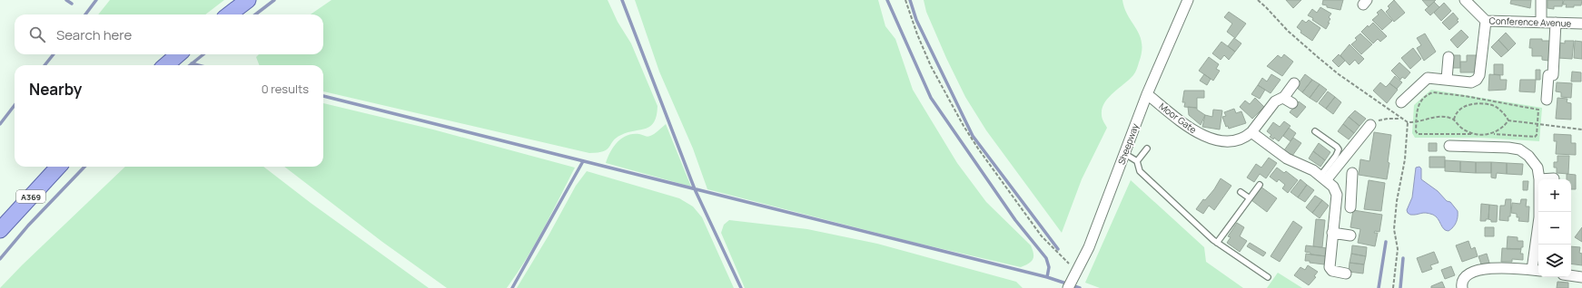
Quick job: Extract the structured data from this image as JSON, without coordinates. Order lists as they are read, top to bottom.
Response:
{
  "streets": {
    "main road": ["A369"],
    "street": ["Conference Avenue", "Moor Gate", "Sheepway"]
  },
  "crossings": [
    ["Moor Gate", "Sheepway"]
  ],
  "page": {
    "search": "Search here",
    "heading": ["Nearby", "0 results"],
    "map_buttons": ["+", "−"]
  }
}
